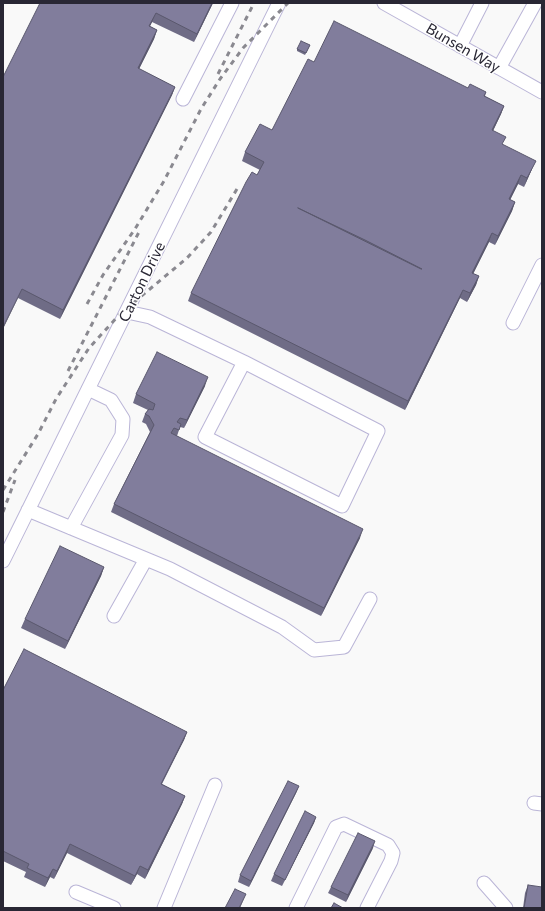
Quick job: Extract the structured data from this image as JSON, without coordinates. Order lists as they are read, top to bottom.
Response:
{
  "streets": {
    "street": ["Bunsen Way", "Carton Drive"]
  }
}
